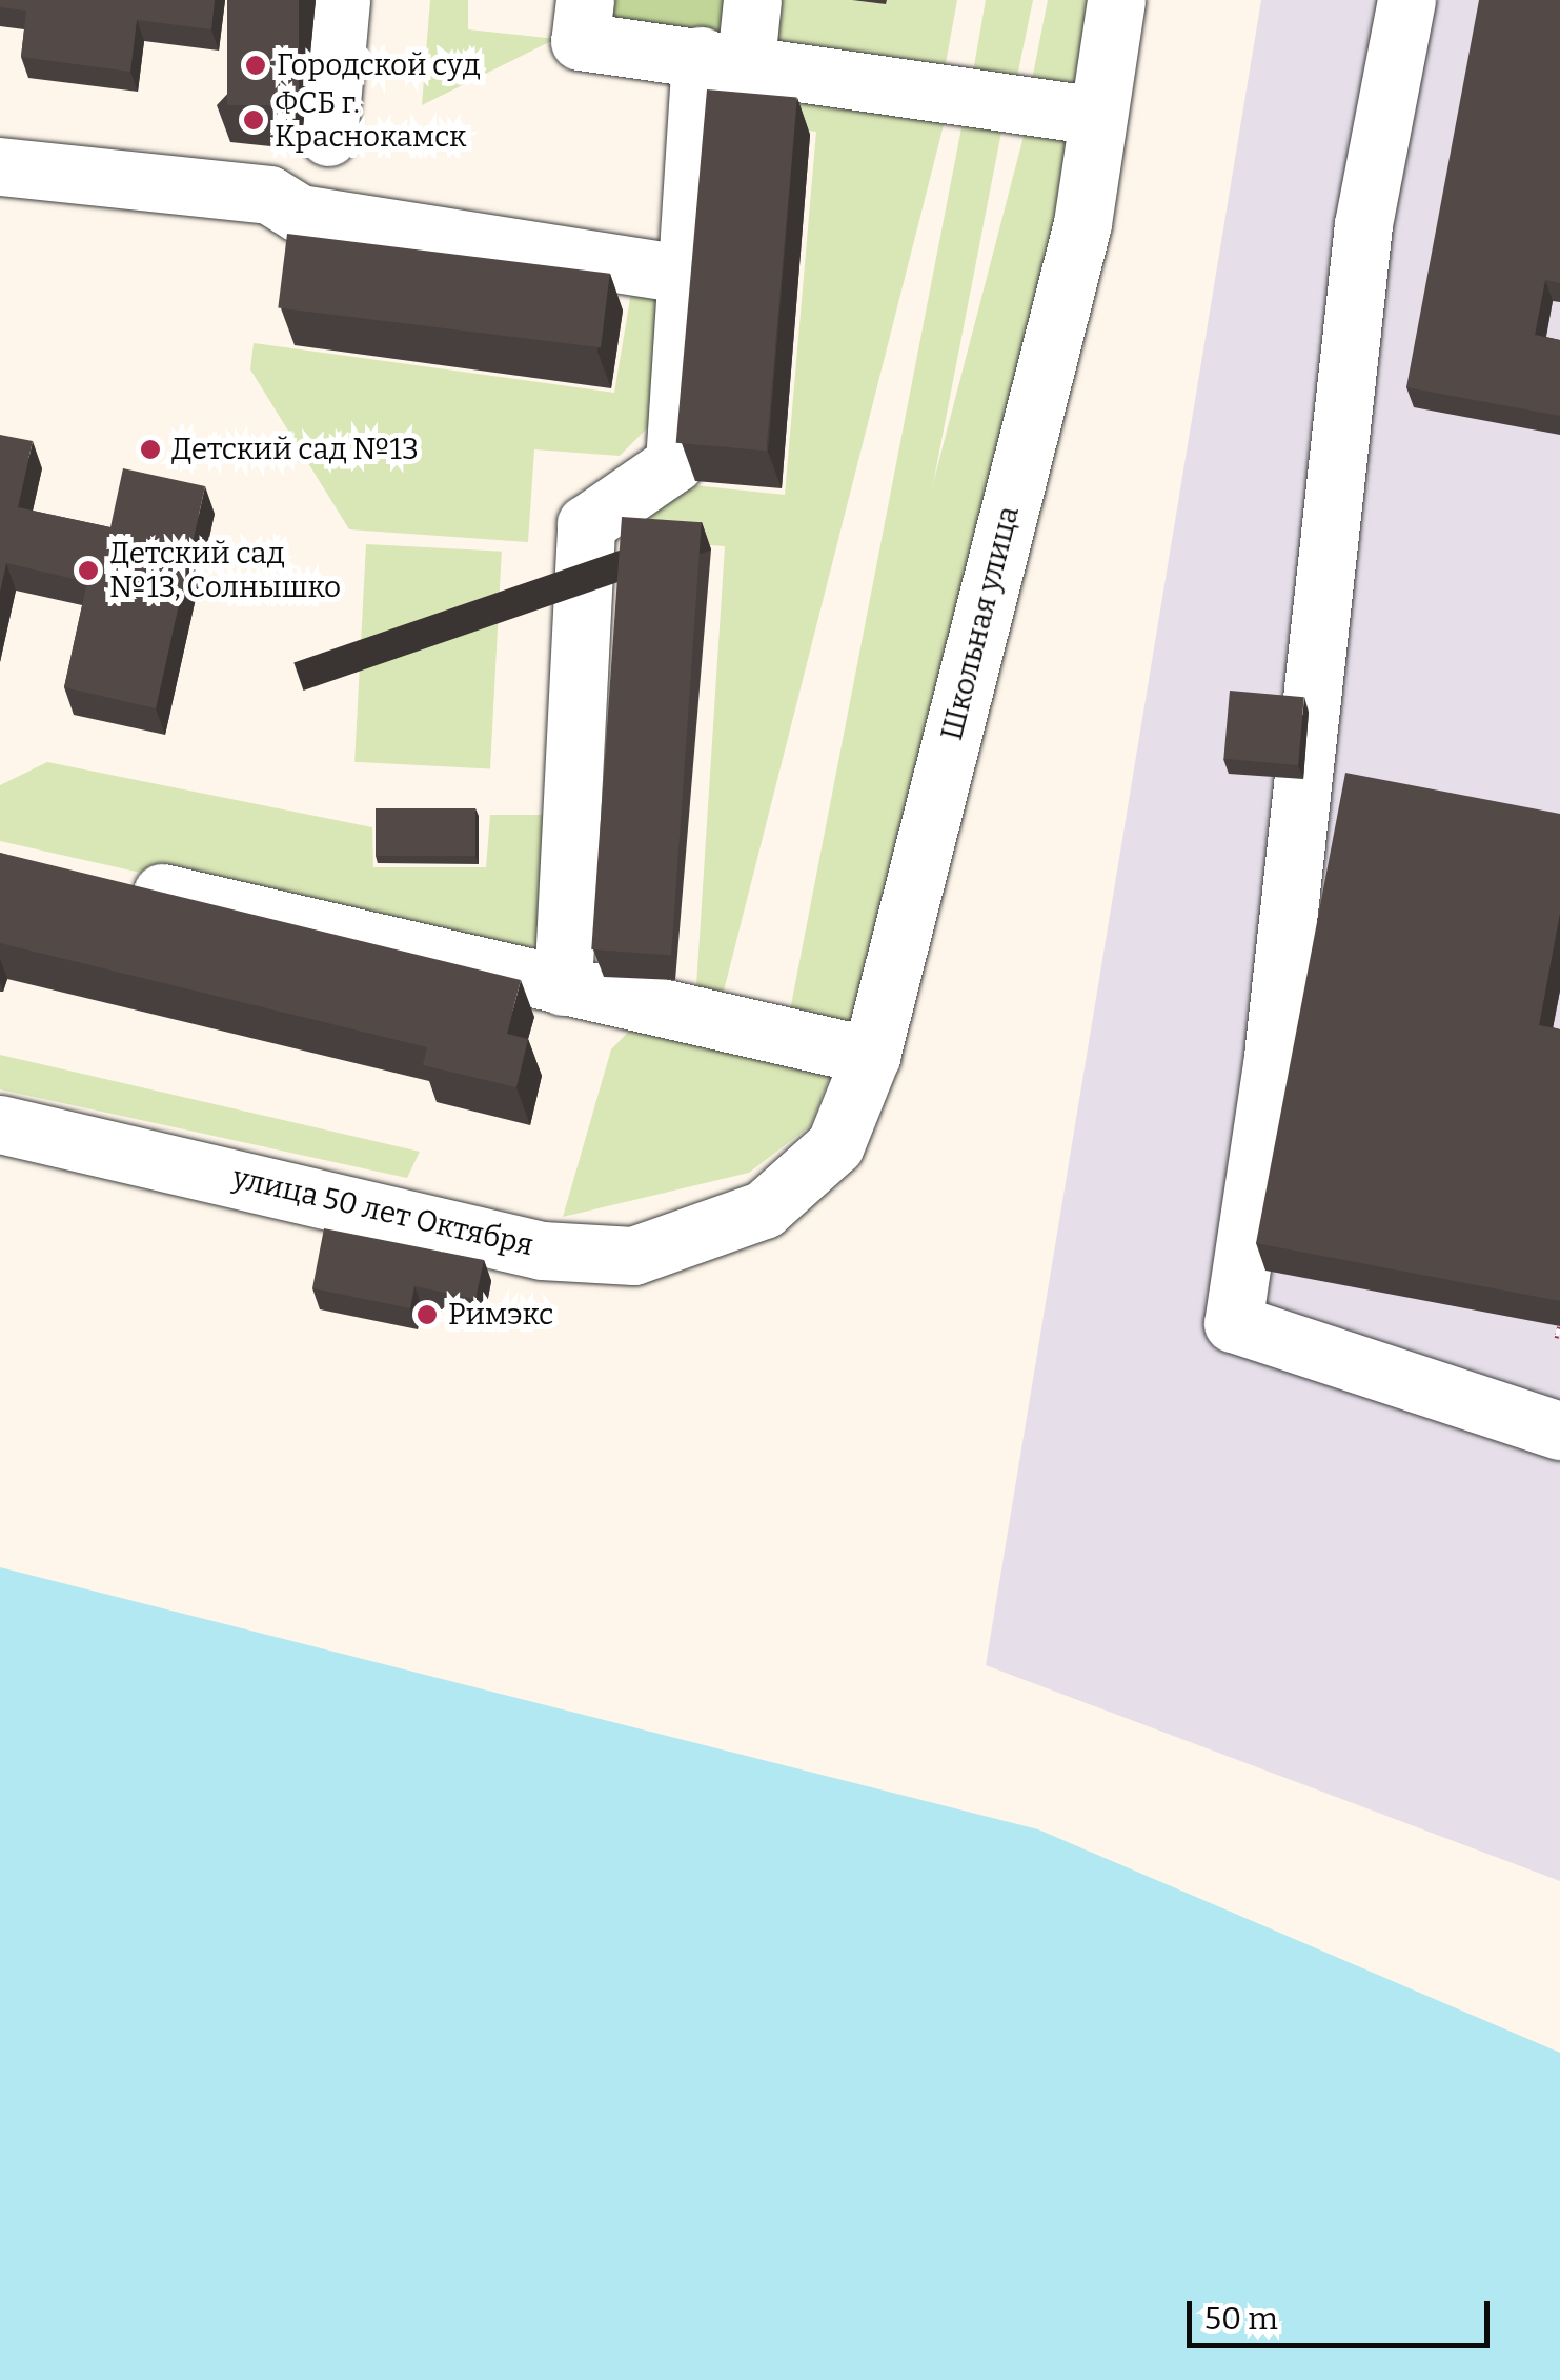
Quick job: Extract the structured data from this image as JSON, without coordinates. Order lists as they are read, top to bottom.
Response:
{
  "streets": {
    "street": ["Школьная улица", "улица 50 лет Октября"]
  },
  "crossings": [
    ["Школьная улица", "улица 50 лет Октября"]
  ],
  "places": [
    "Городской суд",
    "ФСБ г. Краснокамск",
    "Детский сад №13",
    "Детский сад №13, Солнышко",
    "Римэкс"
  ],
  "scale_bar": "50 m"
}
